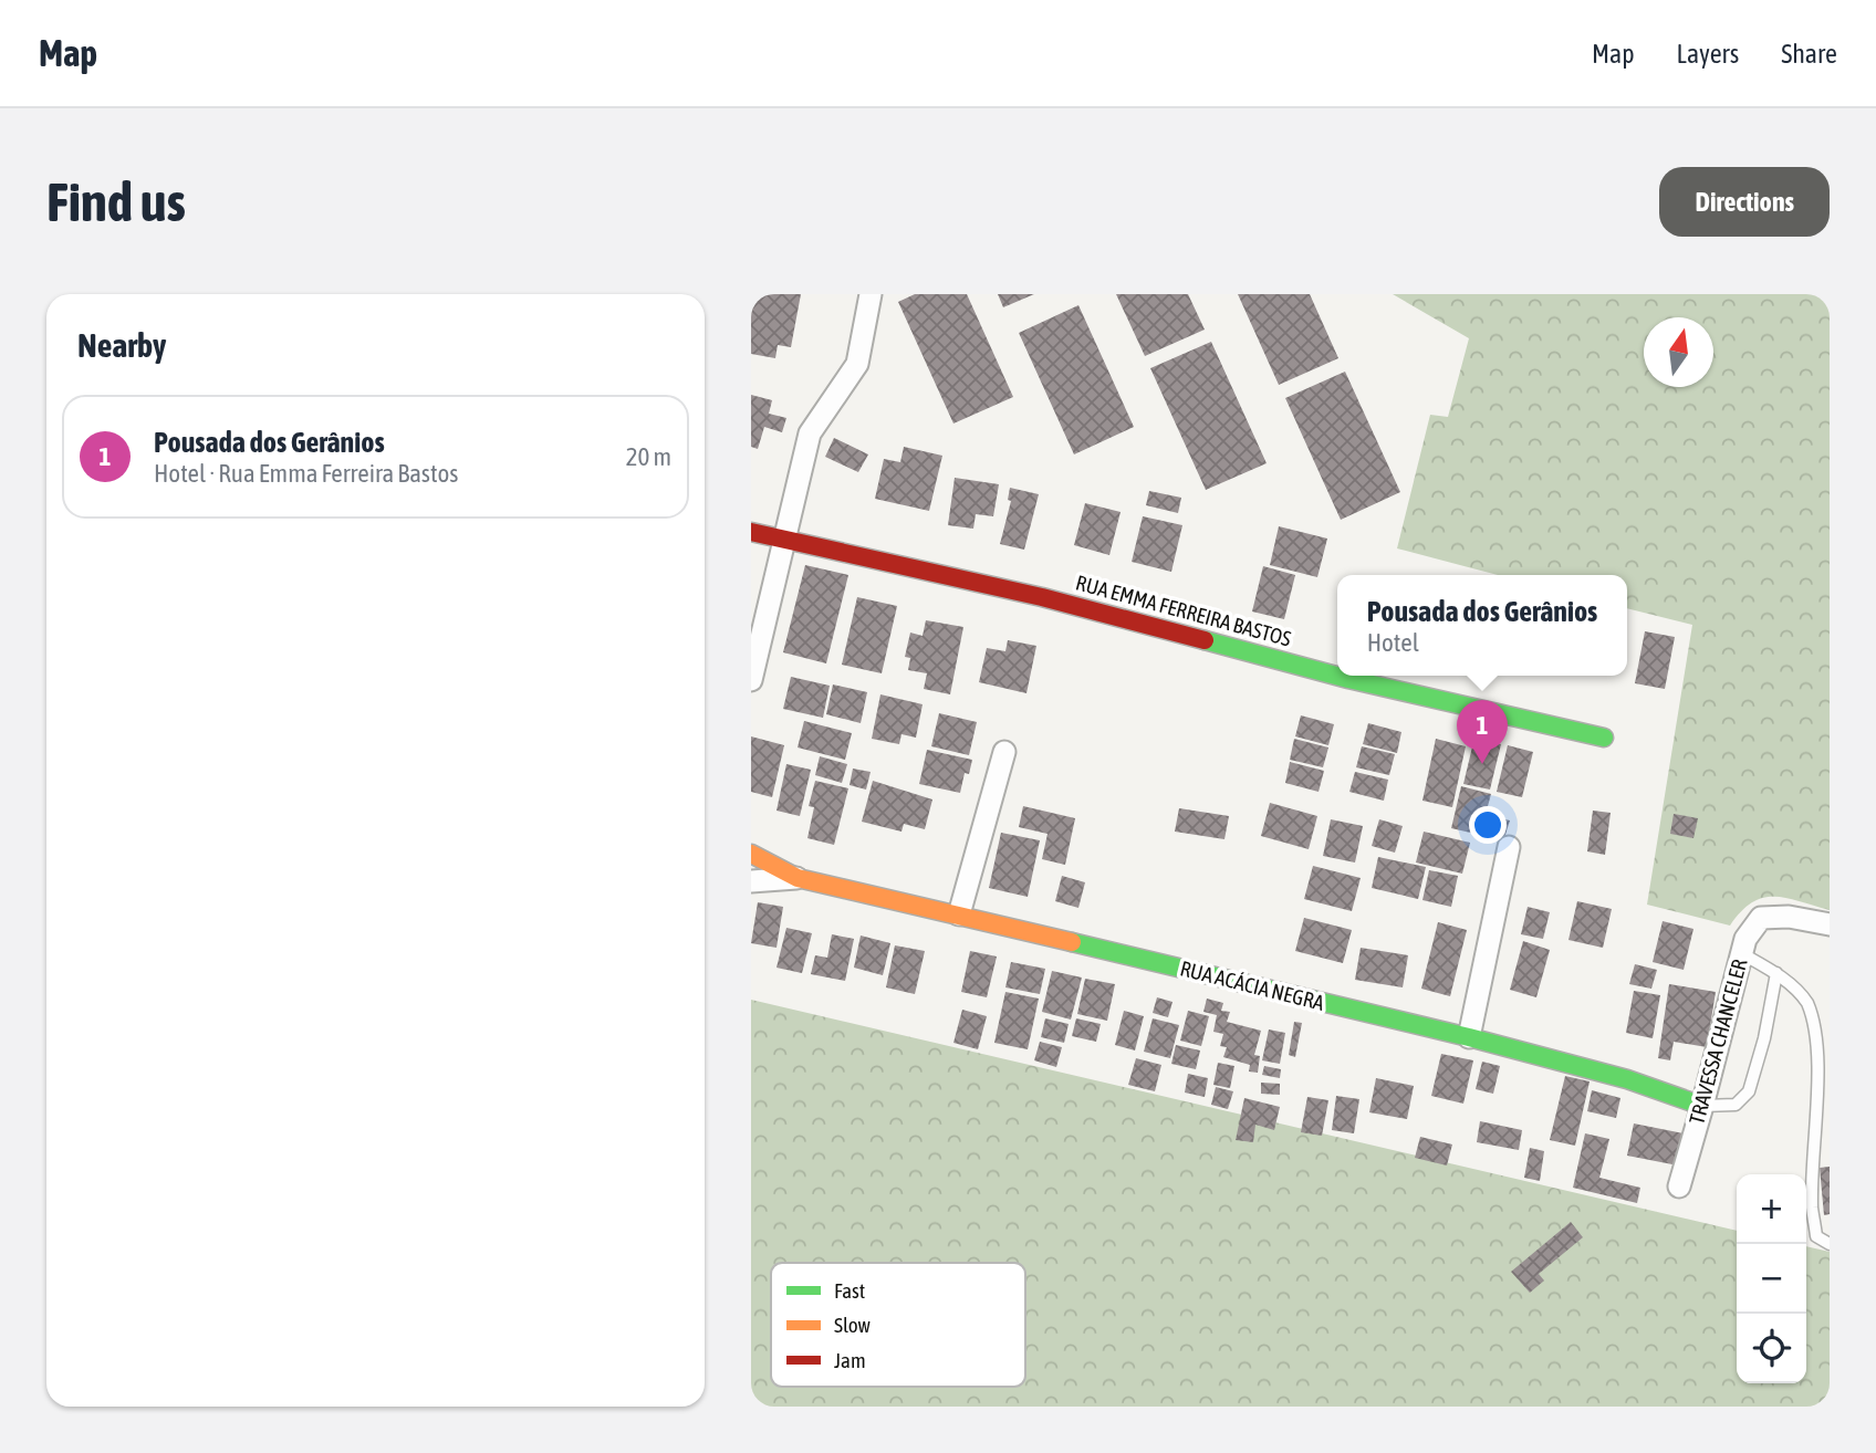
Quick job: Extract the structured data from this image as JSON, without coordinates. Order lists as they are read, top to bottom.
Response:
{
  "streets": {
    "street": ["RUA EMMA FERREIRA BASTOS", "RUA ACÁCIA NEGRA", "TRAVESSA CHANCELER"]
  },
  "crossings": [
    ["RUA ACÁCIA NEGRA", "TRAVESSA CHANCELER"]
  ],
  "legend": ["Fast", "Slow", "Jam"],
  "north": "top",
  "page": {
    "header": "Map",
    "nav": ["Map", "Layers", "Share"],
    "buttons": "Directions",
    "title": "Find us",
    "heading": "Nearby",
    "list": [
      {
        "mark": "1",
        "name": "Pousada dos Gerânios",
        "note": "Hotel · Rua Emma Ferreira Bastos",
        "value": "20 m"
      }
    ],
    "popup": ["Pousada dos Gerânios", "Hotel"],
    "pins": "1",
    "map_buttons": ["+", "−"]
  }
}
